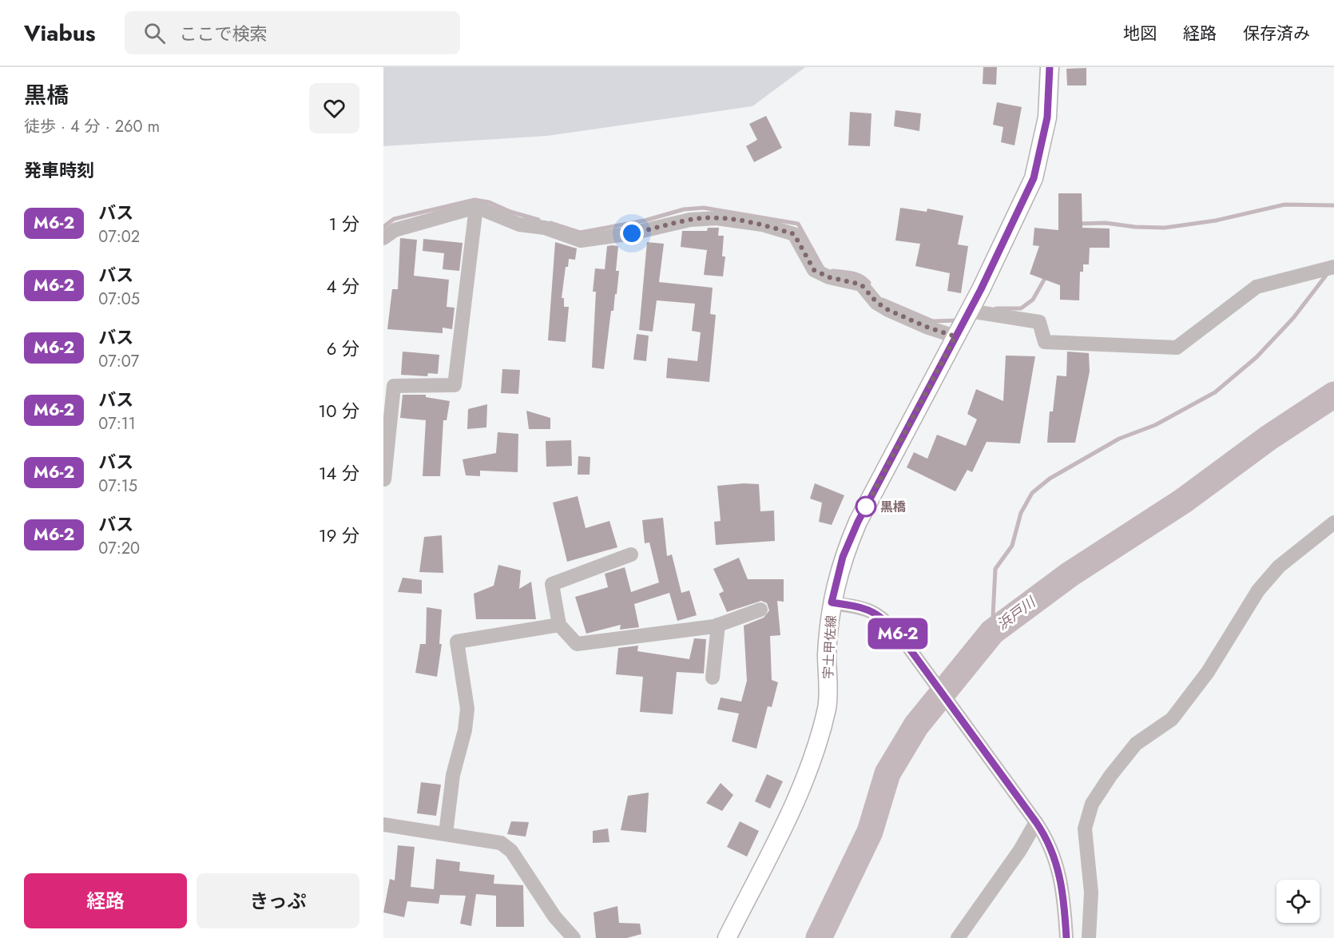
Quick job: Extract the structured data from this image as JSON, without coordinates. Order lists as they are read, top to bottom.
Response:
{
  "streets": {
    "main road": ["宇土甲佐線"]
  },
  "water": ["浜戸川"],
  "places": ["黒橋"],
  "lines": ["bus line M6-2"],
  "page": {
    "header": "Viabus",
    "search": "ここで検索",
    "nav": ["地図", "経路", "保存済み"],
    "heading": [
      ["黒橋", "徒歩 · 4 分 · 260 m"],
      "発車時刻"
    ],
    "on_map": "M6-2",
    "list": [
      {
        "mark": "M6-2",
        "name": "バス",
        "note": "07:02",
        "value": "1 分"
      },
      {
        "mark": "M6-2",
        "name": "バス",
        "note": "07:05",
        "value": "4 分"
      },
      {
        "mark": "M6-2",
        "name": "バス",
        "note": "07:07",
        "value": "6 分"
      },
      {
        "mark": "M6-2",
        "name": "バス",
        "note": "07:11",
        "value": "10 分"
      },
      {
        "mark": "M6-2",
        "name": "バス",
        "note": "07:15",
        "value": "14 分"
      },
      {
        "mark": "M6-2",
        "name": "バス",
        "note": "07:20",
        "value": "19 分"
      }
    ],
    "buttons": ["経路", "きっぷ"]
  }
}
